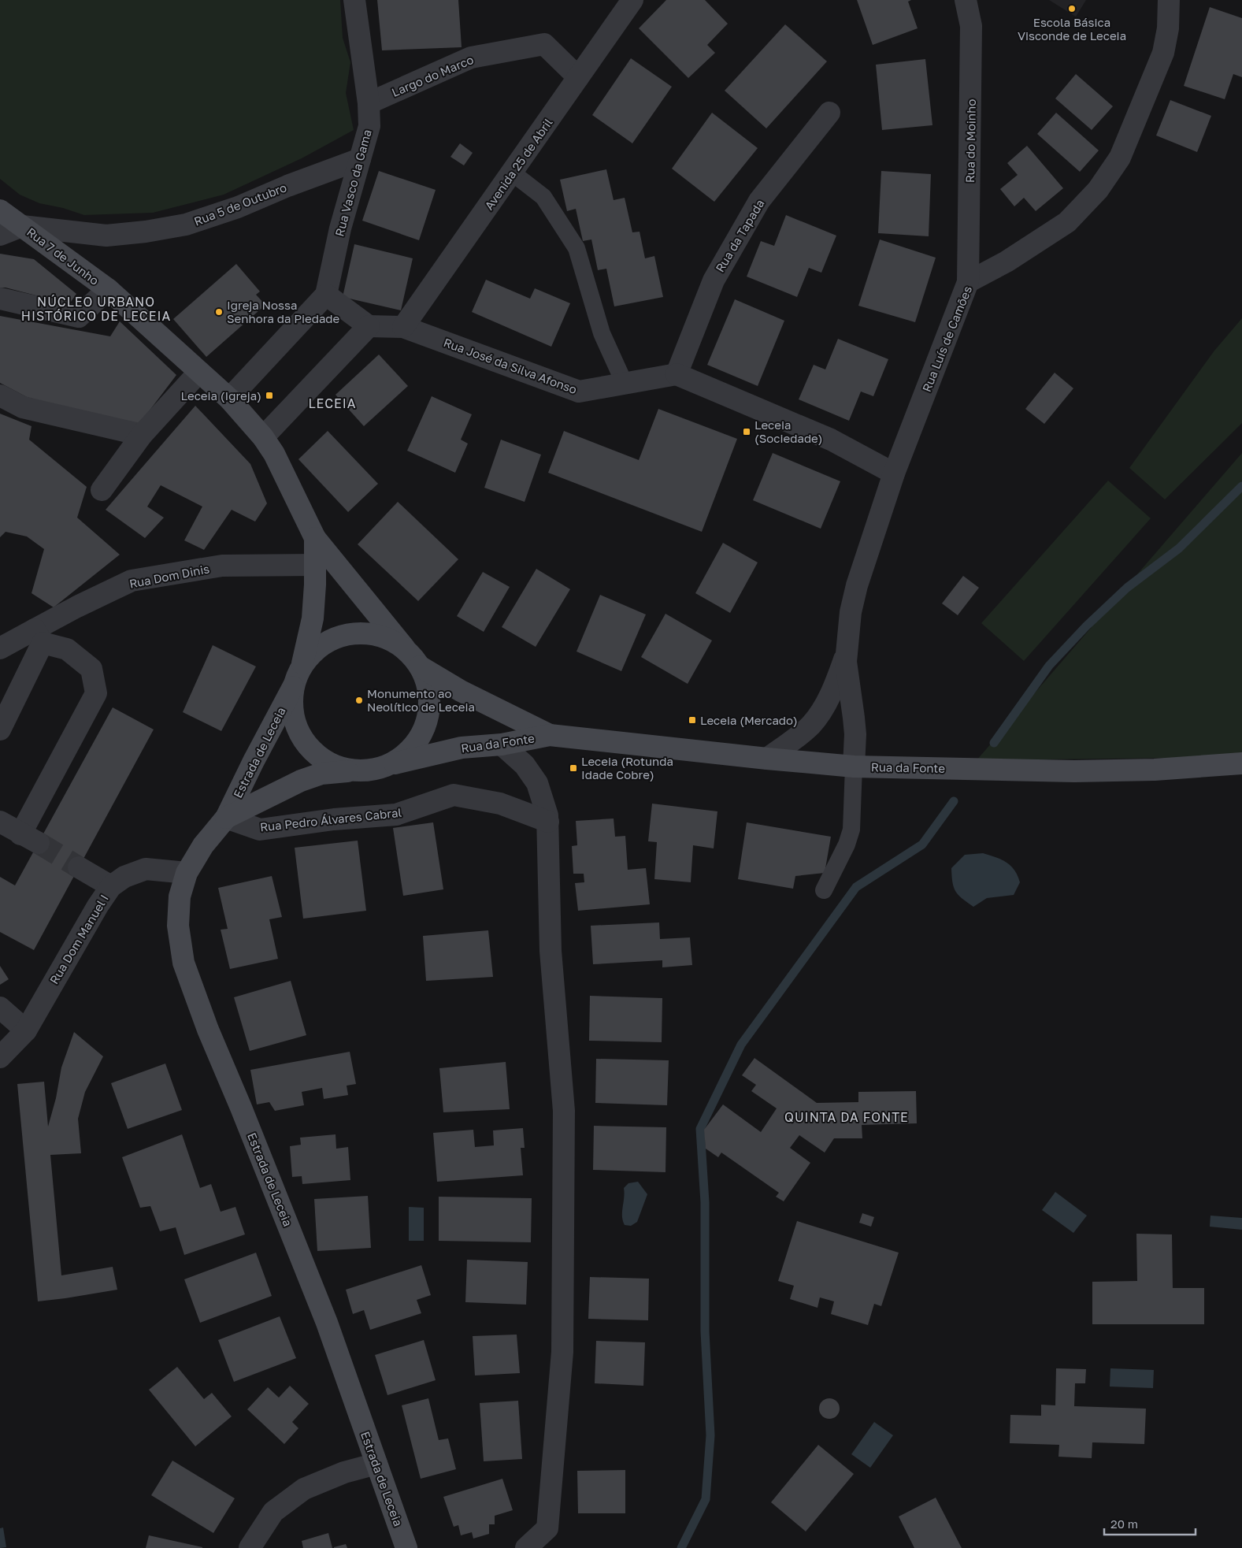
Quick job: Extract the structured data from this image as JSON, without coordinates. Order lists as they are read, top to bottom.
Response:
{
  "streets": {
    "main road": ["Rua 7 de Junho", "Rua da Fonte", "Estrada de Leceia"],
    "street": [
      "Largo do Marco",
      "Rua do Moinho",
      "Avenida 25 de Abril",
      "Rua Vasco da Gama",
      "Rua 5 de Outubro",
      "Rua da Tapada",
      "Rua Luís de Camões",
      "Rua José da Silva Afonso",
      "Rua Dom Dinis",
      "Rua Pedro Álvares Cabral",
      "Rua Dom Manuel I"
    ]
  },
  "crossings": [
    ["Largo do Marco", "Avenida 25 de Abril"],
    ["Largo do Marco", "Rua Vasco da Gama"],
    ["Rua do Moinho", "Rua Luís de Camões"],
    ["Avenida 25 de Abril", "Rua José da Silva Afonso"],
    ["Rua Vasco da Gama", "Rua 5 de Outubro"],
    ["Rua 5 de Outubro", "Rua 7 de Junho"],
    ["Rua da Tapada", "Rua José da Silva Afonso"],
    ["Rua Luís de Camões", "Rua da Fonte"],
    ["Rua da Fonte", "Estrada de Leceia"],
    ["Estrada de Leceia", "Rua Pedro Álvares Cabral"],
    ["Estrada de Leceia", "Rua Dom Manuel I"]
  ],
  "districts": ["NÚCLEO URBANO HISTÓRICO DE LECEIA", "LECEIA", "QUINTA DA FONTE"],
  "places": {
    "other": ["Escola Básica Visconde de Leceia", "Igreja Nossa Senhora da Piedade", "Monumento ao Neolítico de Leceia"],
    "transit": [
      "Leceia (Igreja)",
      "Leceia (Sociedade)",
      "Leceia (Mercado)",
      "Leceia (Rotunda Idade Cobre)"
    ]
  },
  "scale_bar": "20 m"
}
